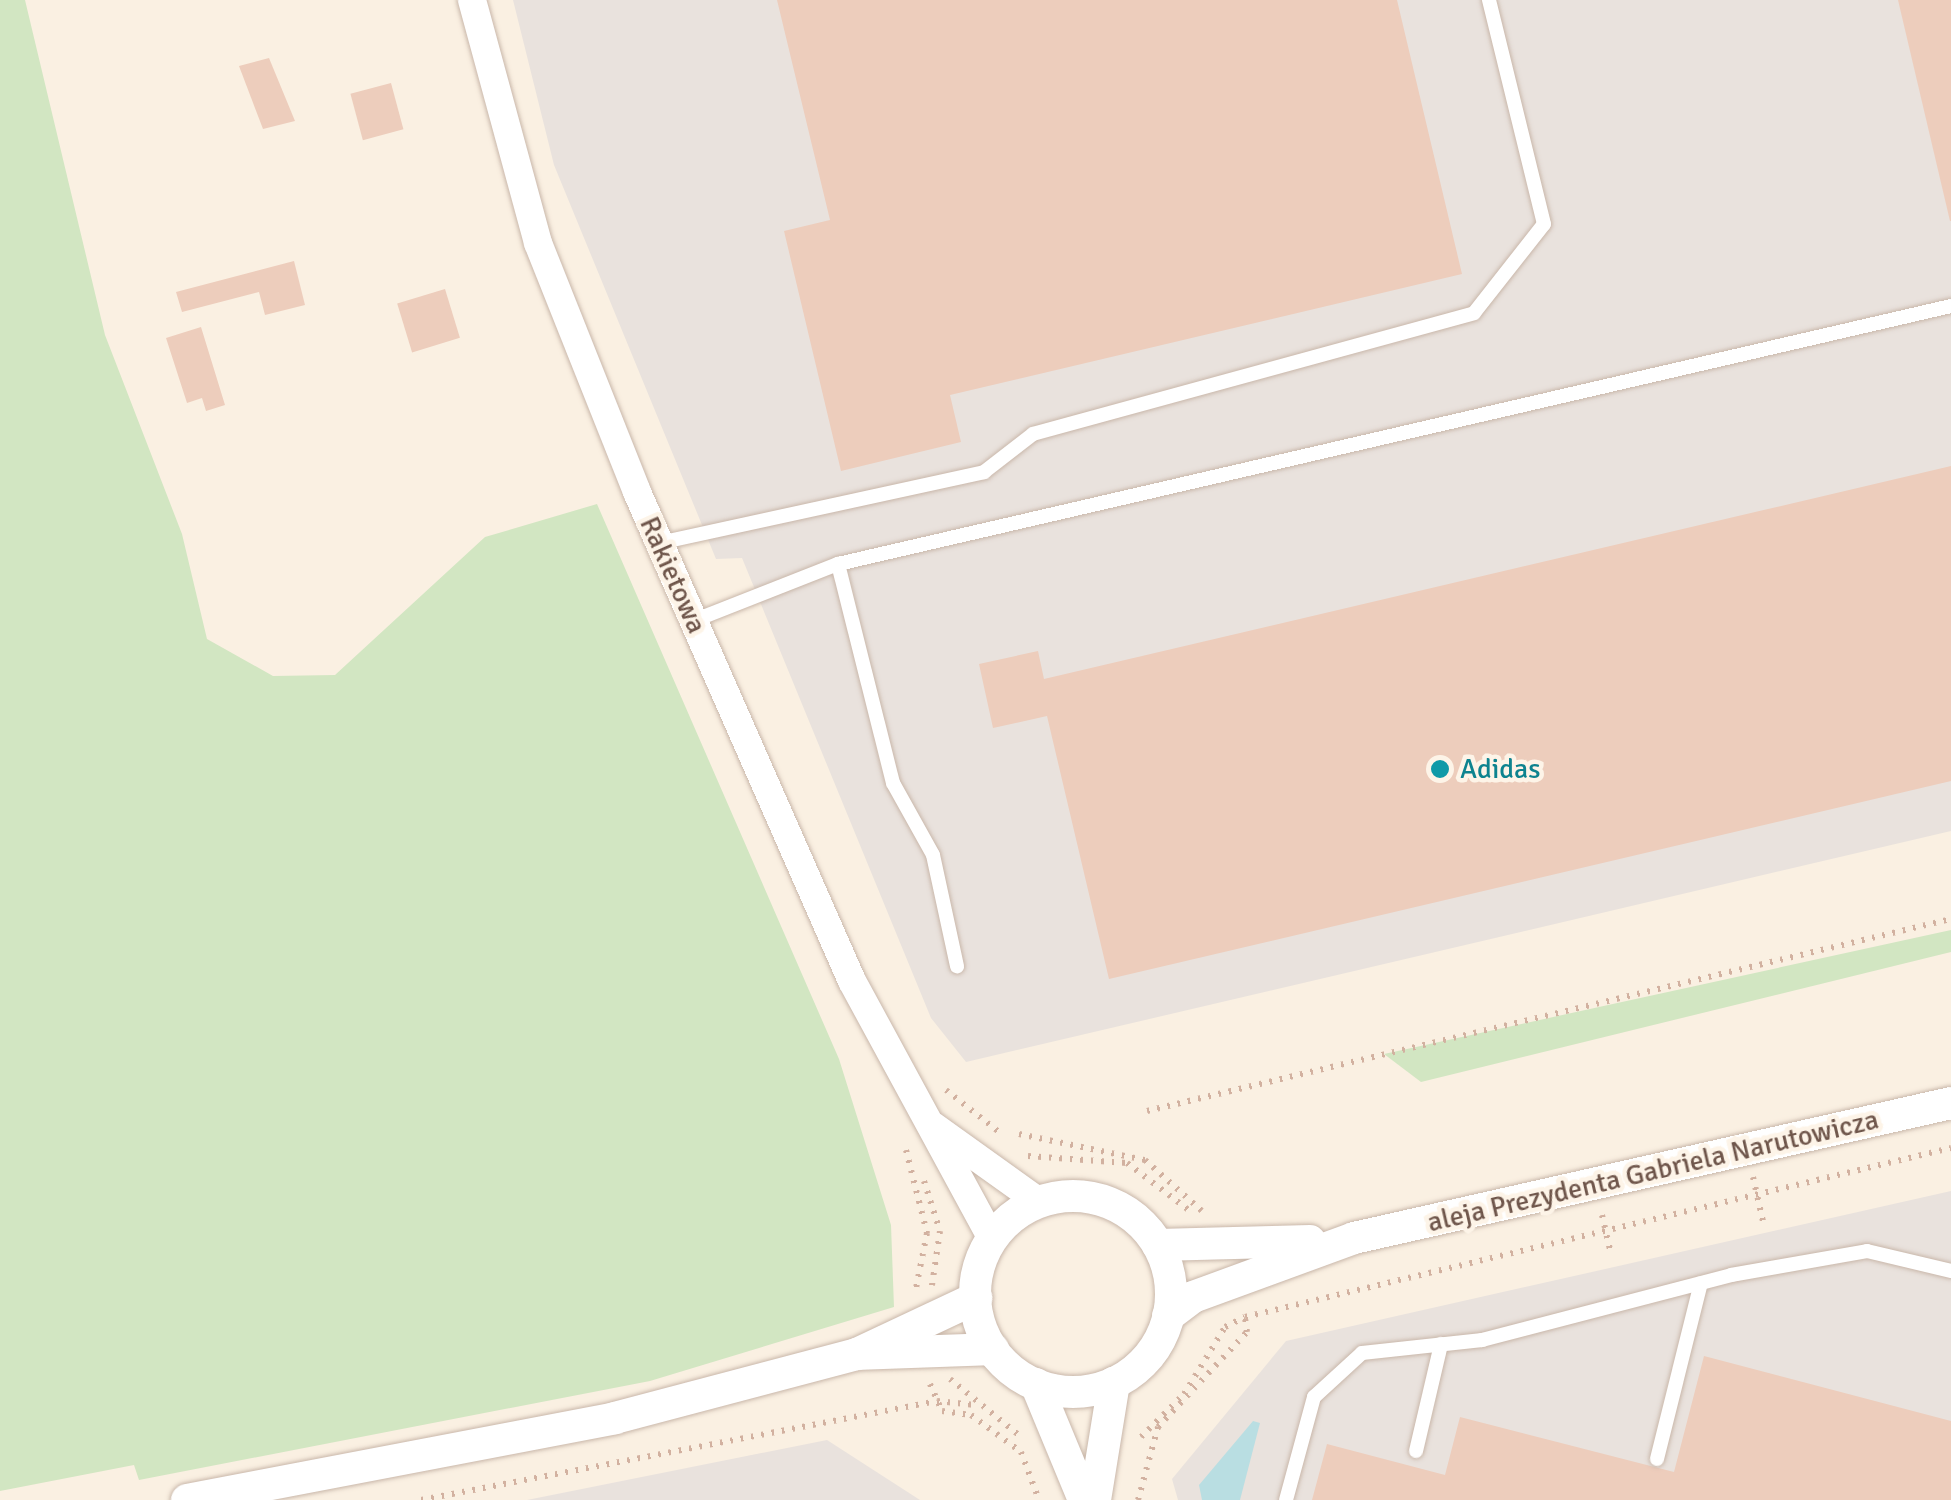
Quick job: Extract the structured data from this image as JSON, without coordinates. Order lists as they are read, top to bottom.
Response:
{
  "streets": {
    "street": ["Rakietowa", "aleja Prezydenta Gabriela Narutowicza"]
  },
  "crossings": [
    ["Rakietowa", "aleja Prezydenta Gabriela Narutowicza"]
  ],
  "places": ["Adidas"]
}
